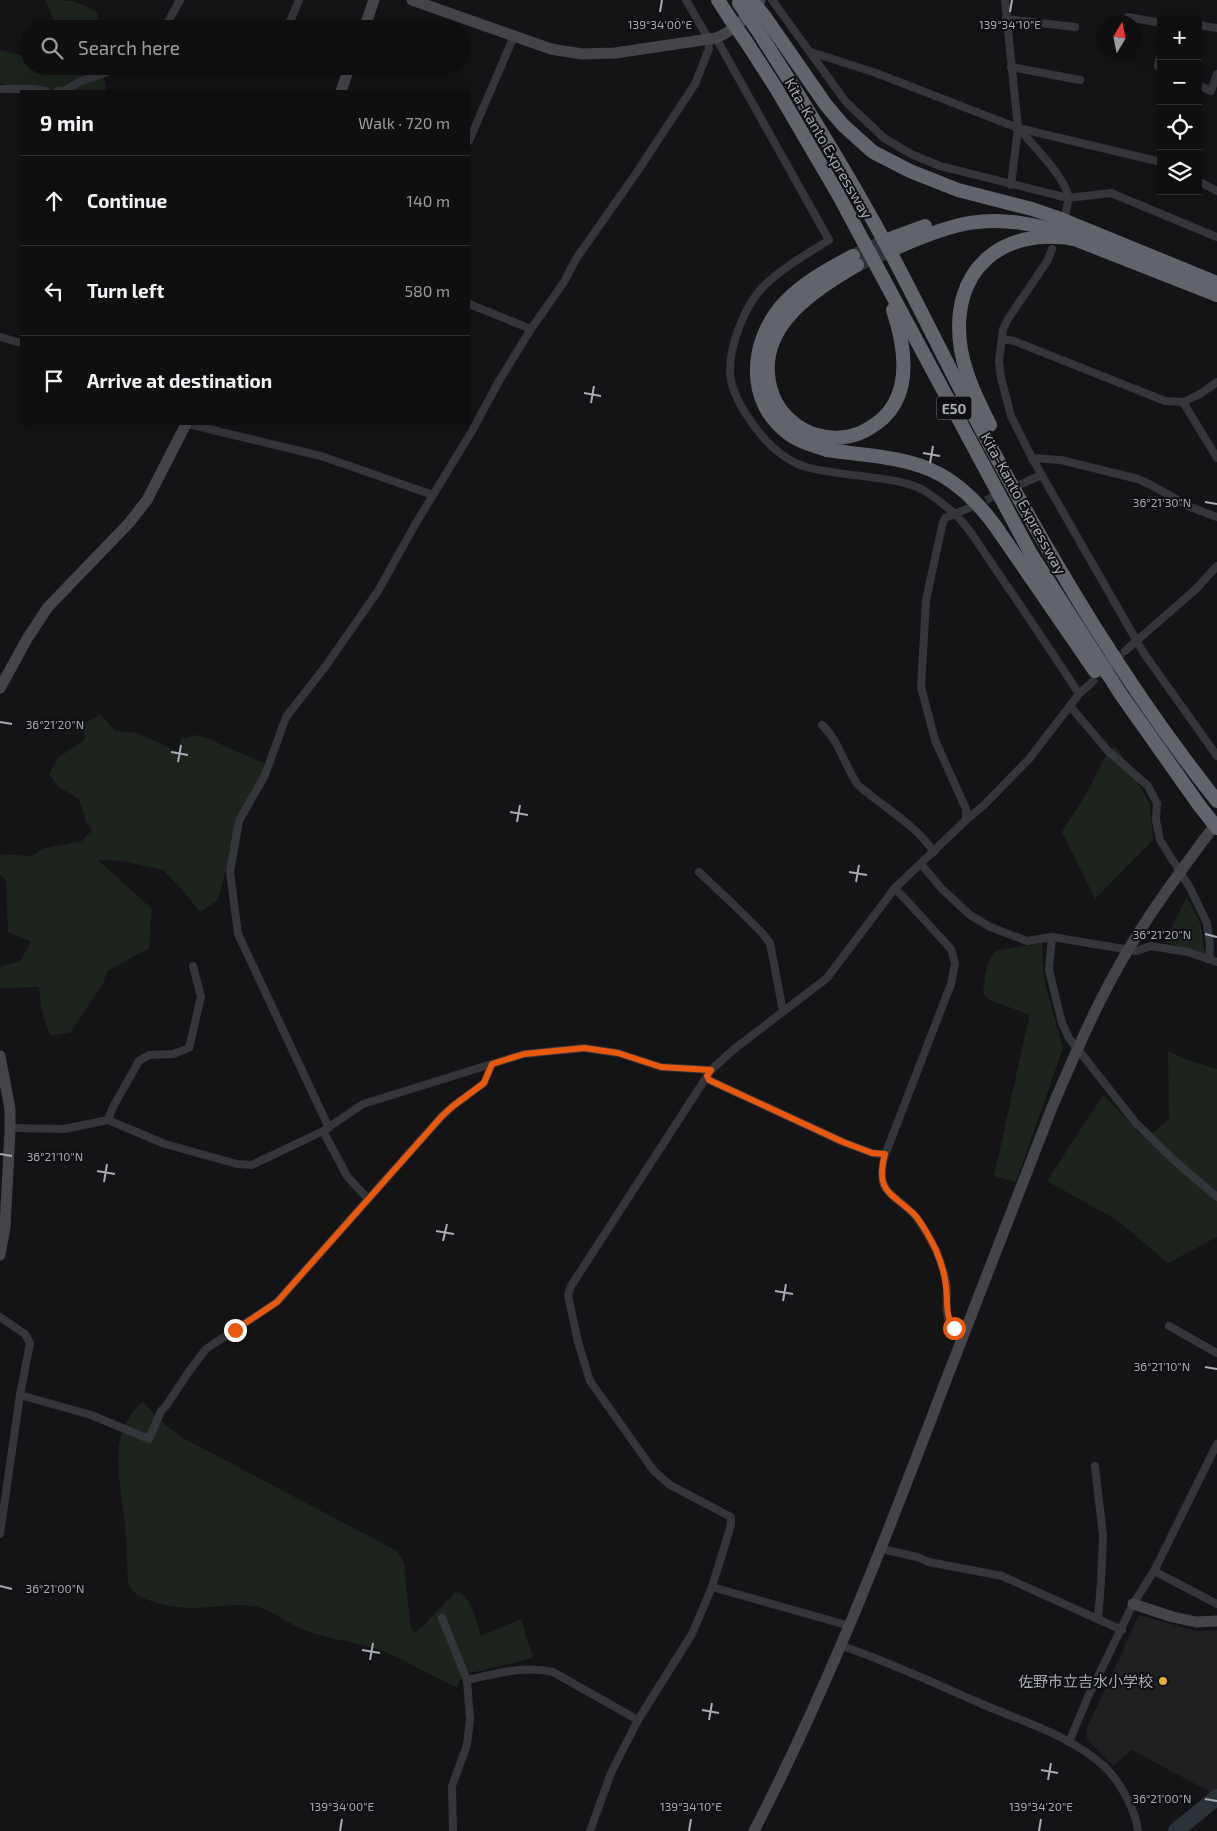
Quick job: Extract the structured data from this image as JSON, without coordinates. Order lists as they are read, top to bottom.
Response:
{
  "streets": {
    "highway": ["Kita-Kanto Expressway", "E50"]
  },
  "places": ["佐野市立吉水小学校"],
  "north": "top",
  "page": {
    "map_buttons": ["+", "−"],
    "search": "Search here",
    "heading": ["9 min", "Walk · 720 m"],
    "list": [
      ["Continue", "140 m"],
      ["Turn left", "580 m"],
      "Arrive at destination"
    ]
  },
  "coordinates": [
    "139°34'00\"E",
    "139°34'10\"E",
    "36°21'30\"N",
    "36°21'20\"N",
    "36°21'10\"N",
    "36°21'00\"N",
    "139°34'20\"E"
  ]
}
